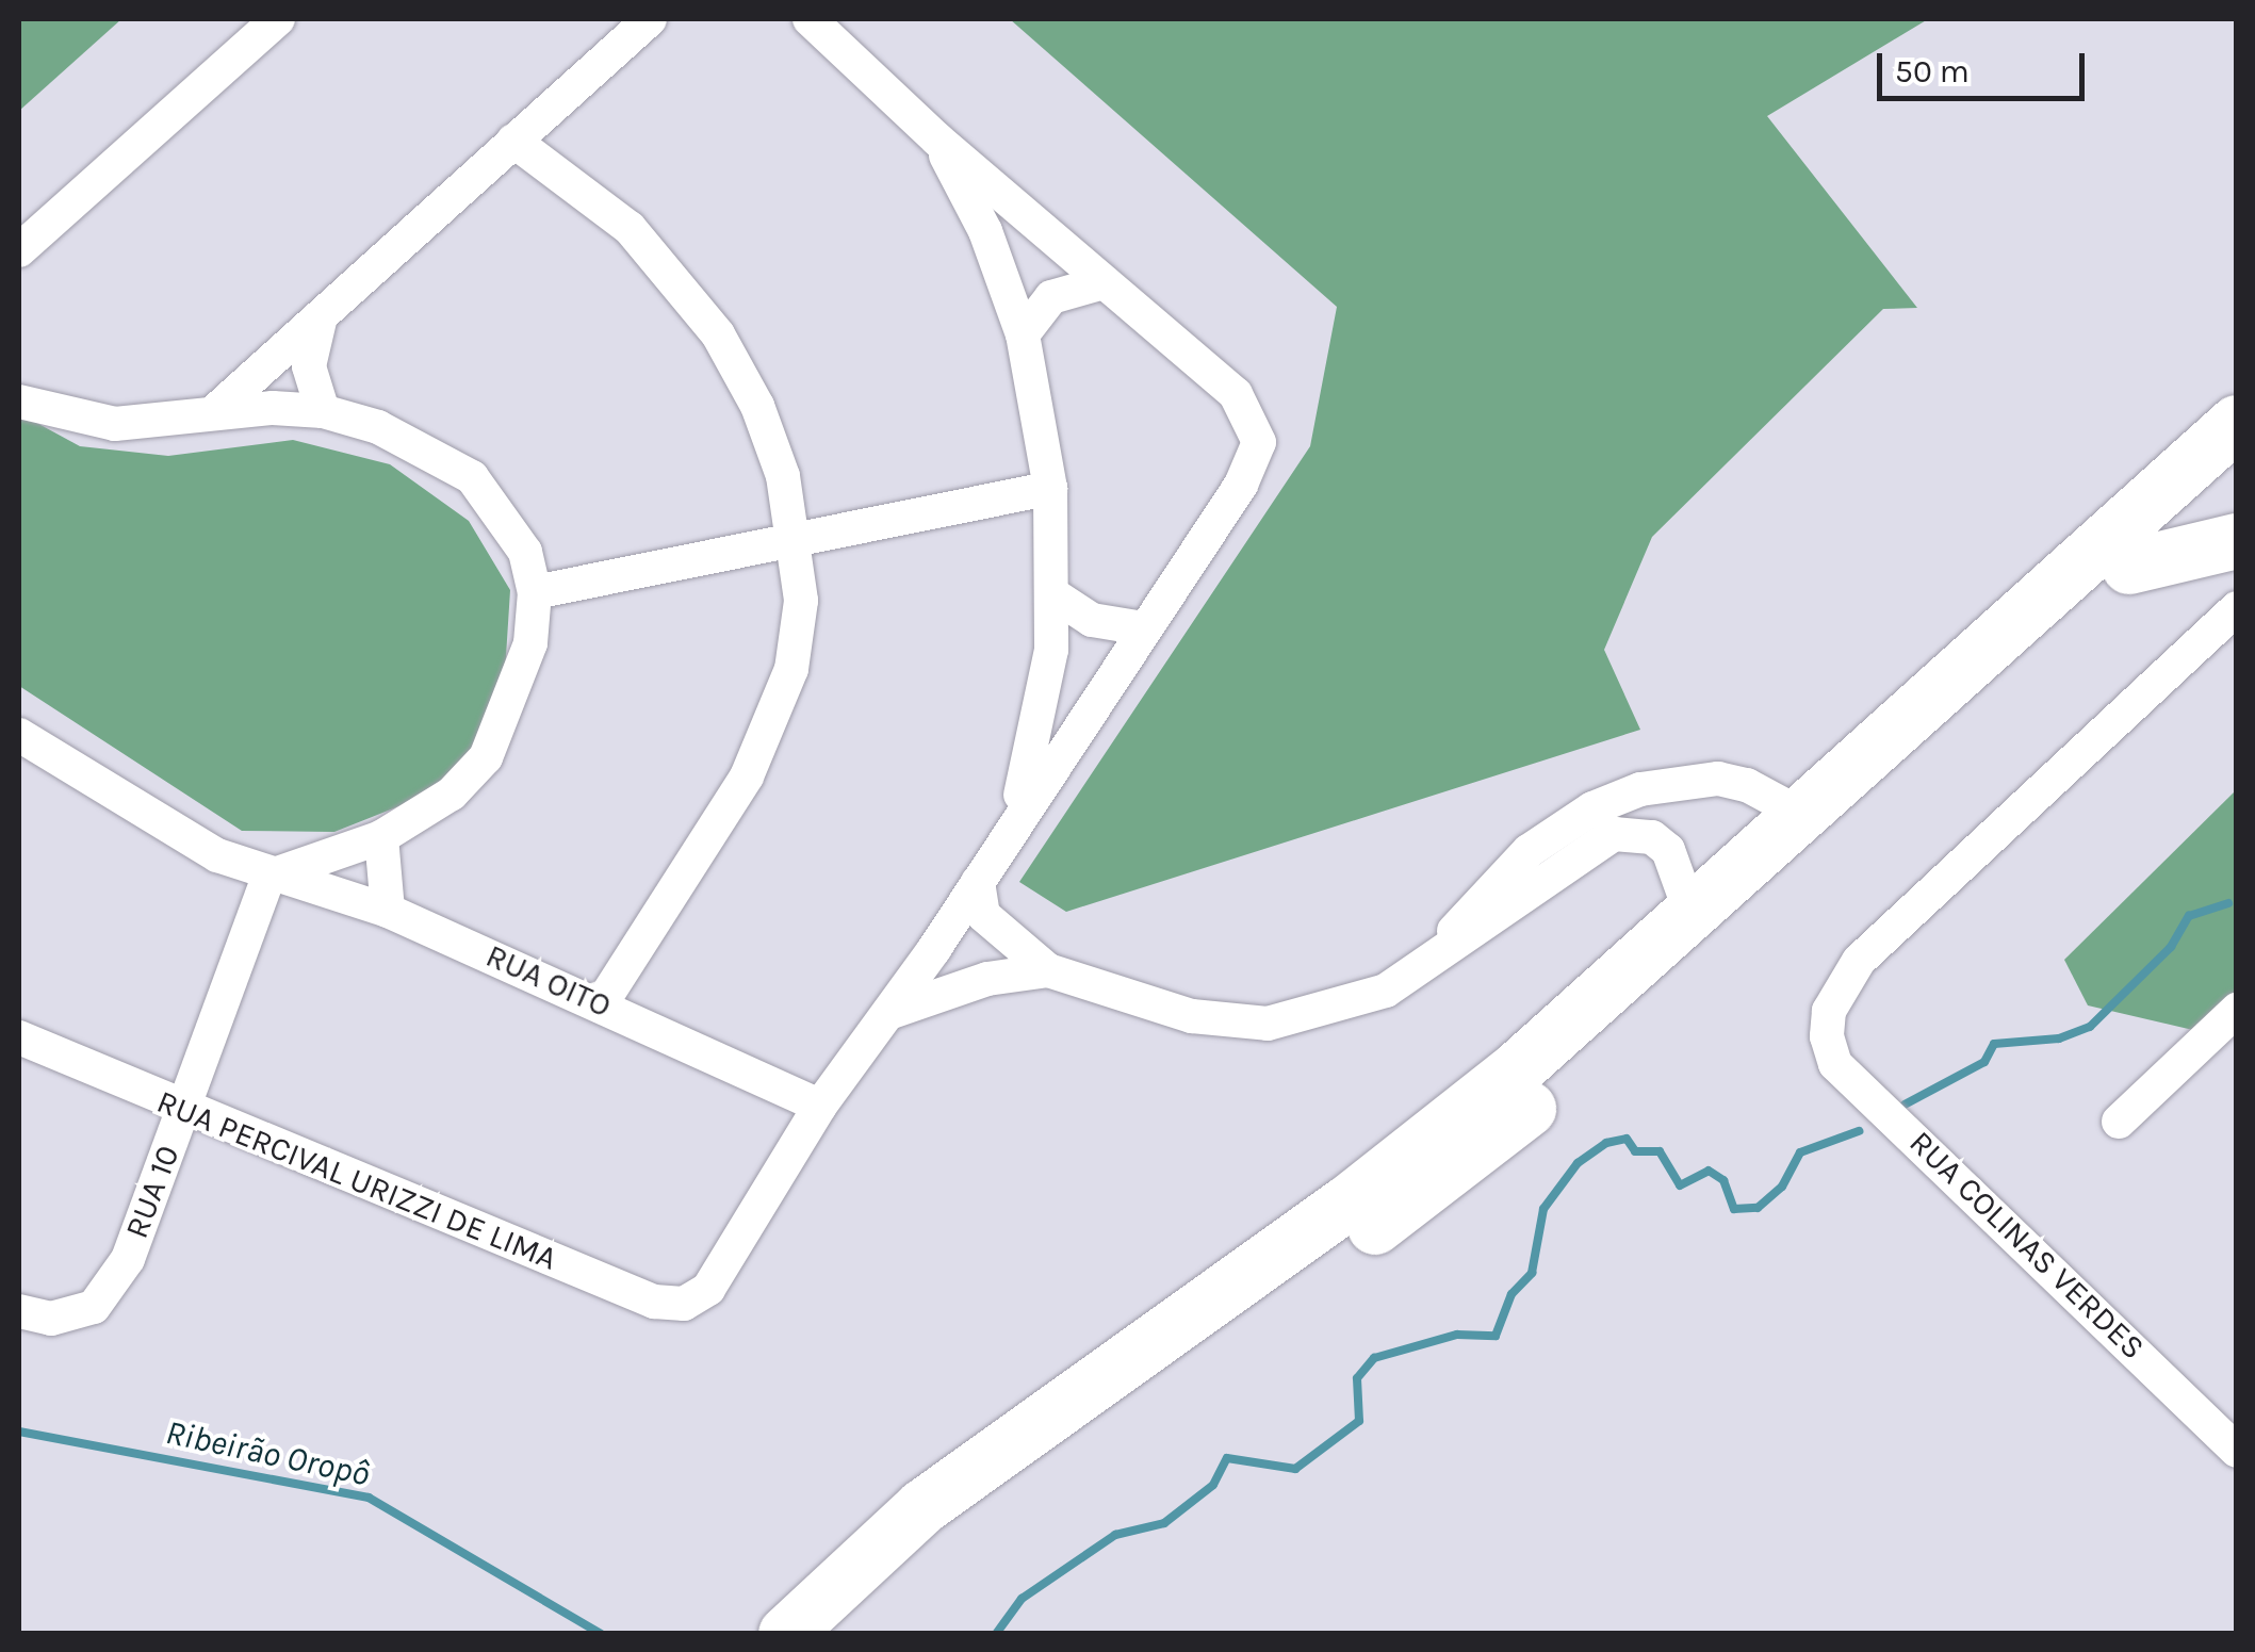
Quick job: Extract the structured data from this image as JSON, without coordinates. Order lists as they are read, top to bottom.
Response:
{
  "streets": {
    "street": [
      "RUA OITO",
      "RUA PERCIVAL URIZZI DE LIMA",
      "RUA 10",
      "RUA COLINAS VERDES"
    ]
  },
  "crossings": [
    ["RUA OITO", "RUA PERCIVAL URIZZI DE LIMA"],
    ["RUA OITO", "RUA 10"],
    ["RUA PERCIVAL URIZZI DE LIMA", "RUA 10"]
  ],
  "water": ["Ribeirão Oropô"],
  "scale_bar": "50 m"
}
